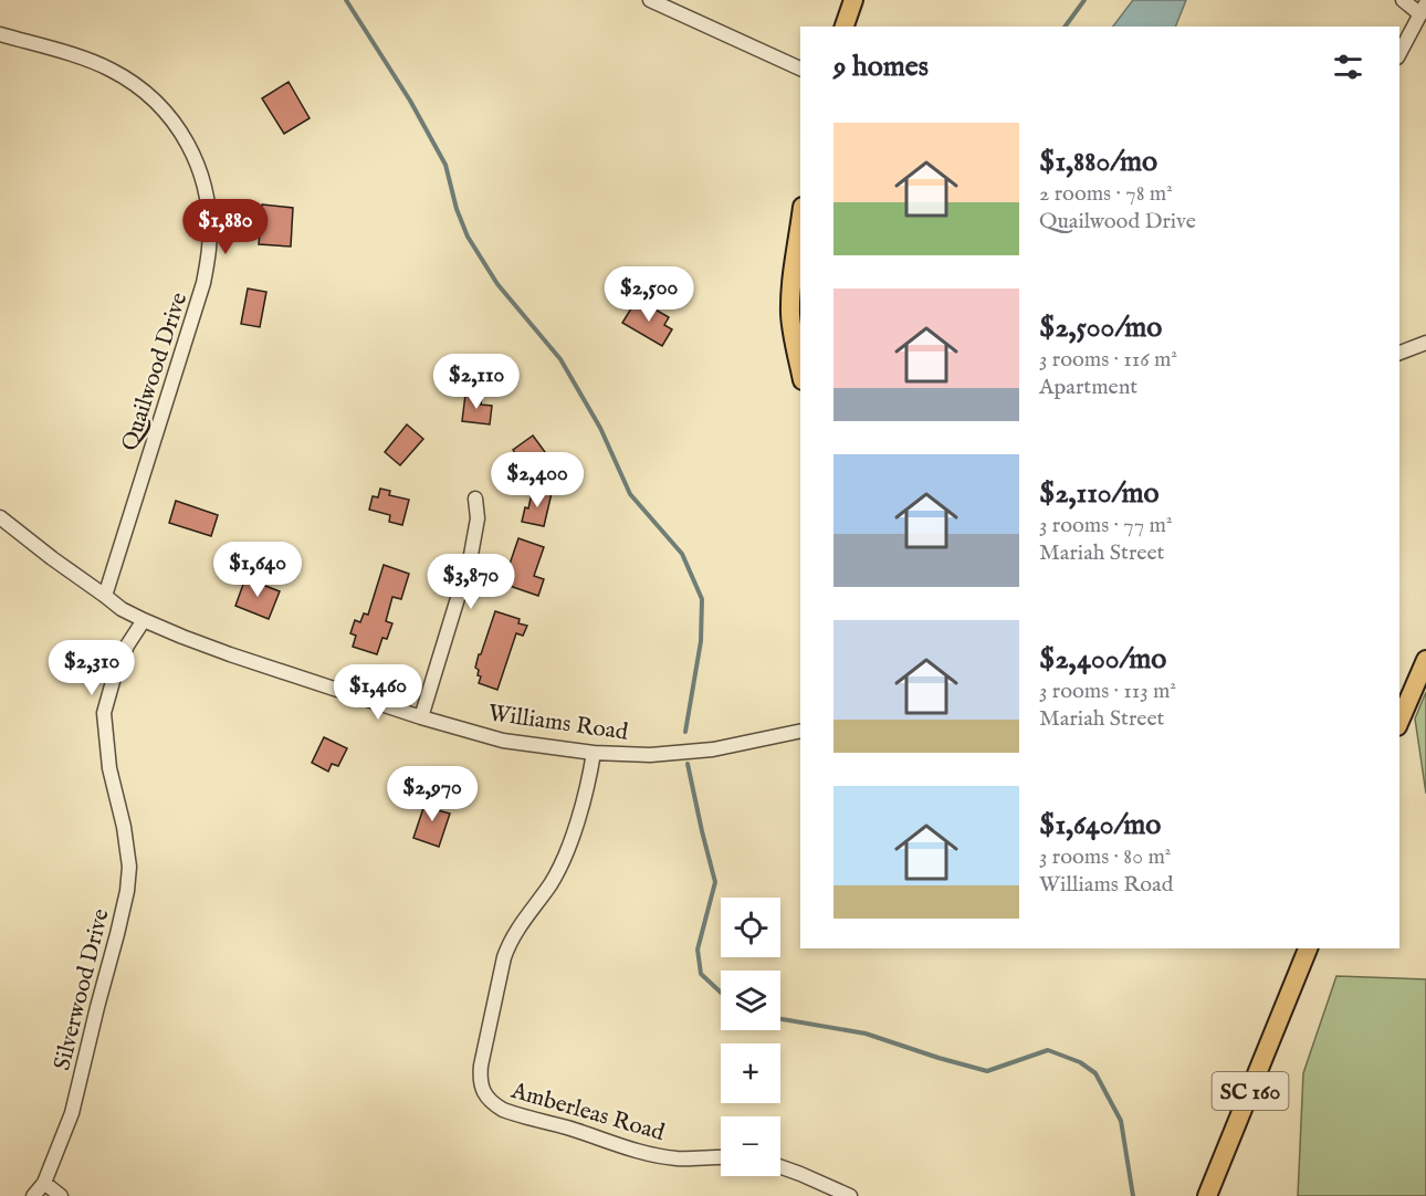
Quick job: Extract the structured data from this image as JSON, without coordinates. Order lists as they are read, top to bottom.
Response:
{
  "streets": {
    "main road": ["SC 160"],
    "street": [
      "Quailwood Drive",
      "Williams Road",
      "Silverwood Drive",
      "Amberleas Road"
    ]
  },
  "crossings": [
    ["Quailwood Drive", "Williams Road"],
    ["Williams Road", "Silverwood Drive"],
    ["Williams Road", "Amberleas Road"]
  ],
  "page": {
    "heading": "9 homes",
    "list": [
      {
        "name": "$1,880/mo",
        "note": "2 rooms · 78 m² · Quailwood Drive"
      },
      {
        "name": "$2,500/mo",
        "note": "3 rooms · 116 m² · Apartment"
      },
      {
        "name": "$2,110/mo",
        "note": "3 rooms · 77 m² · Mariah Street"
      },
      {
        "name": "$2,400/mo",
        "note": "3 rooms · 113 m² · Mariah Street"
      },
      {
        "name": "$1,640/mo",
        "note": "3 rooms · 80 m² · Williams Road"
      }
    ],
    "price": [
      "$1,880",
      "$2,500",
      "$2,110",
      "$2,400",
      "$1,640",
      "$3,870",
      "$2,310",
      "$1,460",
      "$2,970"
    ],
    "map_buttons": ["+", "−"]
  }
}
